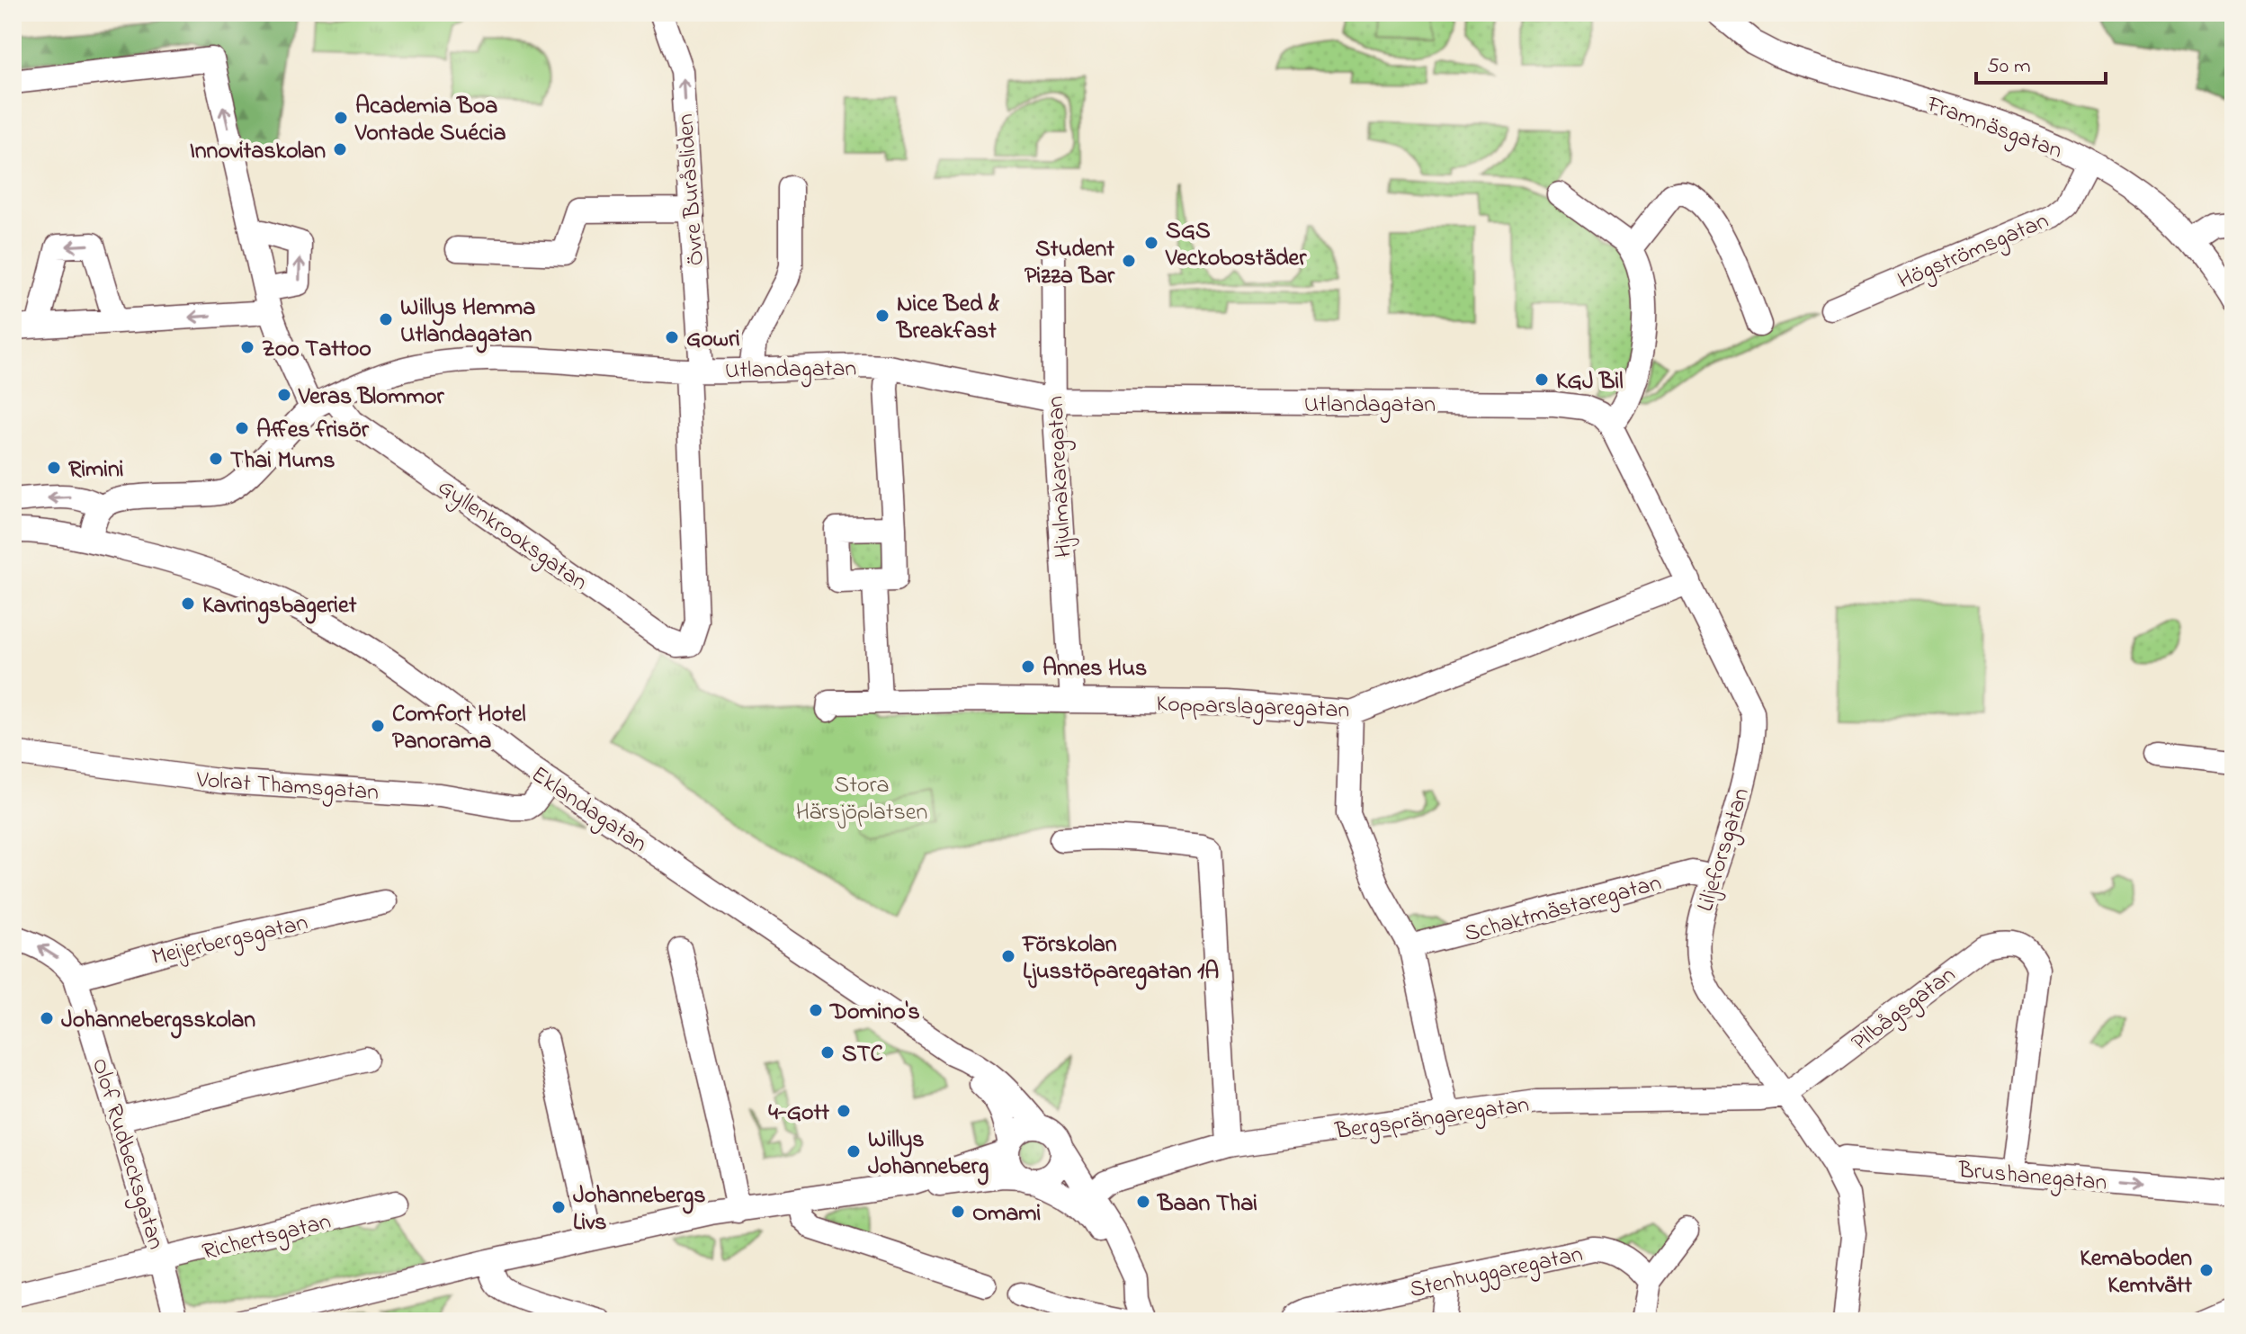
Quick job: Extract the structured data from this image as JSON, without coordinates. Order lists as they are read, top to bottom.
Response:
{
  "streets": {
    "street": [
      "Framnäsgatan",
      "Övre Buråsliden",
      "Högströmsgatan",
      "Utlandagatan",
      "Hjulmakaregatan",
      "Gyllenkrooksgatan",
      "Kopparslagaregatan",
      "Volrat Thamsgatan",
      "Eklandagatan",
      "Liljeforsgatan",
      "Schaktmästaregatan",
      "Meijerbergsgatan",
      "Pilbågsgatan",
      "Bergsprängaregatan",
      "Olof Rudbecksgatan",
      "Brushanegatan",
      "Richertsgatan",
      "Stenhuggaregatan"
    ]
  },
  "crossings": [
    ["Framnäsgatan", "Högströmsgatan"],
    ["Övre Buråsliden", "Utlandagatan"],
    ["Övre Buråsliden", "Gyllenkrooksgatan"],
    ["Utlandagatan", "Hjulmakaregatan"],
    ["Utlandagatan", "Gyllenkrooksgatan"],
    ["Utlandagatan", "Liljeforsgatan"],
    ["Hjulmakaregatan", "Kopparslagaregatan"],
    ["Kopparslagaregatan", "Liljeforsgatan"],
    ["Volrat Thamsgatan", "Eklandagatan"],
    ["Eklandagatan", "Bergsprängaregatan"],
    ["Liljeforsgatan", "Schaktmästaregatan"],
    ["Liljeforsgatan", "Pilbågsgatan"],
    ["Liljeforsgatan", "Bergsprängaregatan"],
    ["Liljeforsgatan", "Brushanegatan"],
    ["Meijerbergsgatan", "Olof Rudbecksgatan"],
    ["Pilbågsgatan", "Bergsprängaregatan"],
    ["Pilbågsgatan", "Brushanegatan"],
    ["Olof Rudbecksgatan", "Richertsgatan"]
  ],
  "one_way": ["Brushanegatan"],
  "parks": ["Stora Härsjöplatsen"],
  "places": [
    "Academia Boa Vontade Suécia",
    "Innovitaskolan",
    "SGS Veckobostäder",
    "Student Pizza Bar",
    "Nice Bed & Breakfast",
    "Willys Hemma Utlandagatan",
    "Gowri",
    "Zoo Tattoo",
    "KGJ Bil",
    "Veras Blommor",
    "Affes frisör",
    "Thai Mums",
    "Rimini",
    "Kavringsbageriet",
    "Annes Hus",
    "Comfort Hotel Panorama",
    "Förskolan Ljusstöparegatan 1A",
    "Domino's",
    "Johannebergsskolan",
    "STC",
    "4-Gott",
    "Willys Johanneberg",
    "Baan Thai",
    "Johannebergs Livs",
    "Omami",
    "Kemaboden Kemtvätt"
  ],
  "scale_bar": "50 m"
}
